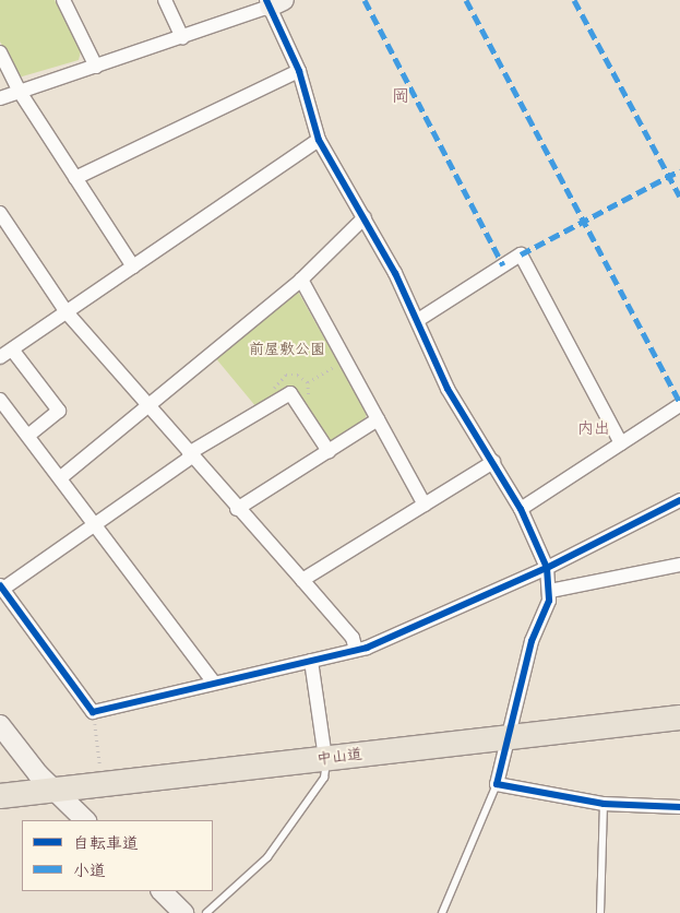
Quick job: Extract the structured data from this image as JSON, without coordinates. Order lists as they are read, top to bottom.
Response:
{
  "streets": {
    "highway": ["中山道"]
  },
  "districts": ["岡", "内出"],
  "parks": ["前屋敷公園"],
  "legend": ["自転車道", "小道"]
}
